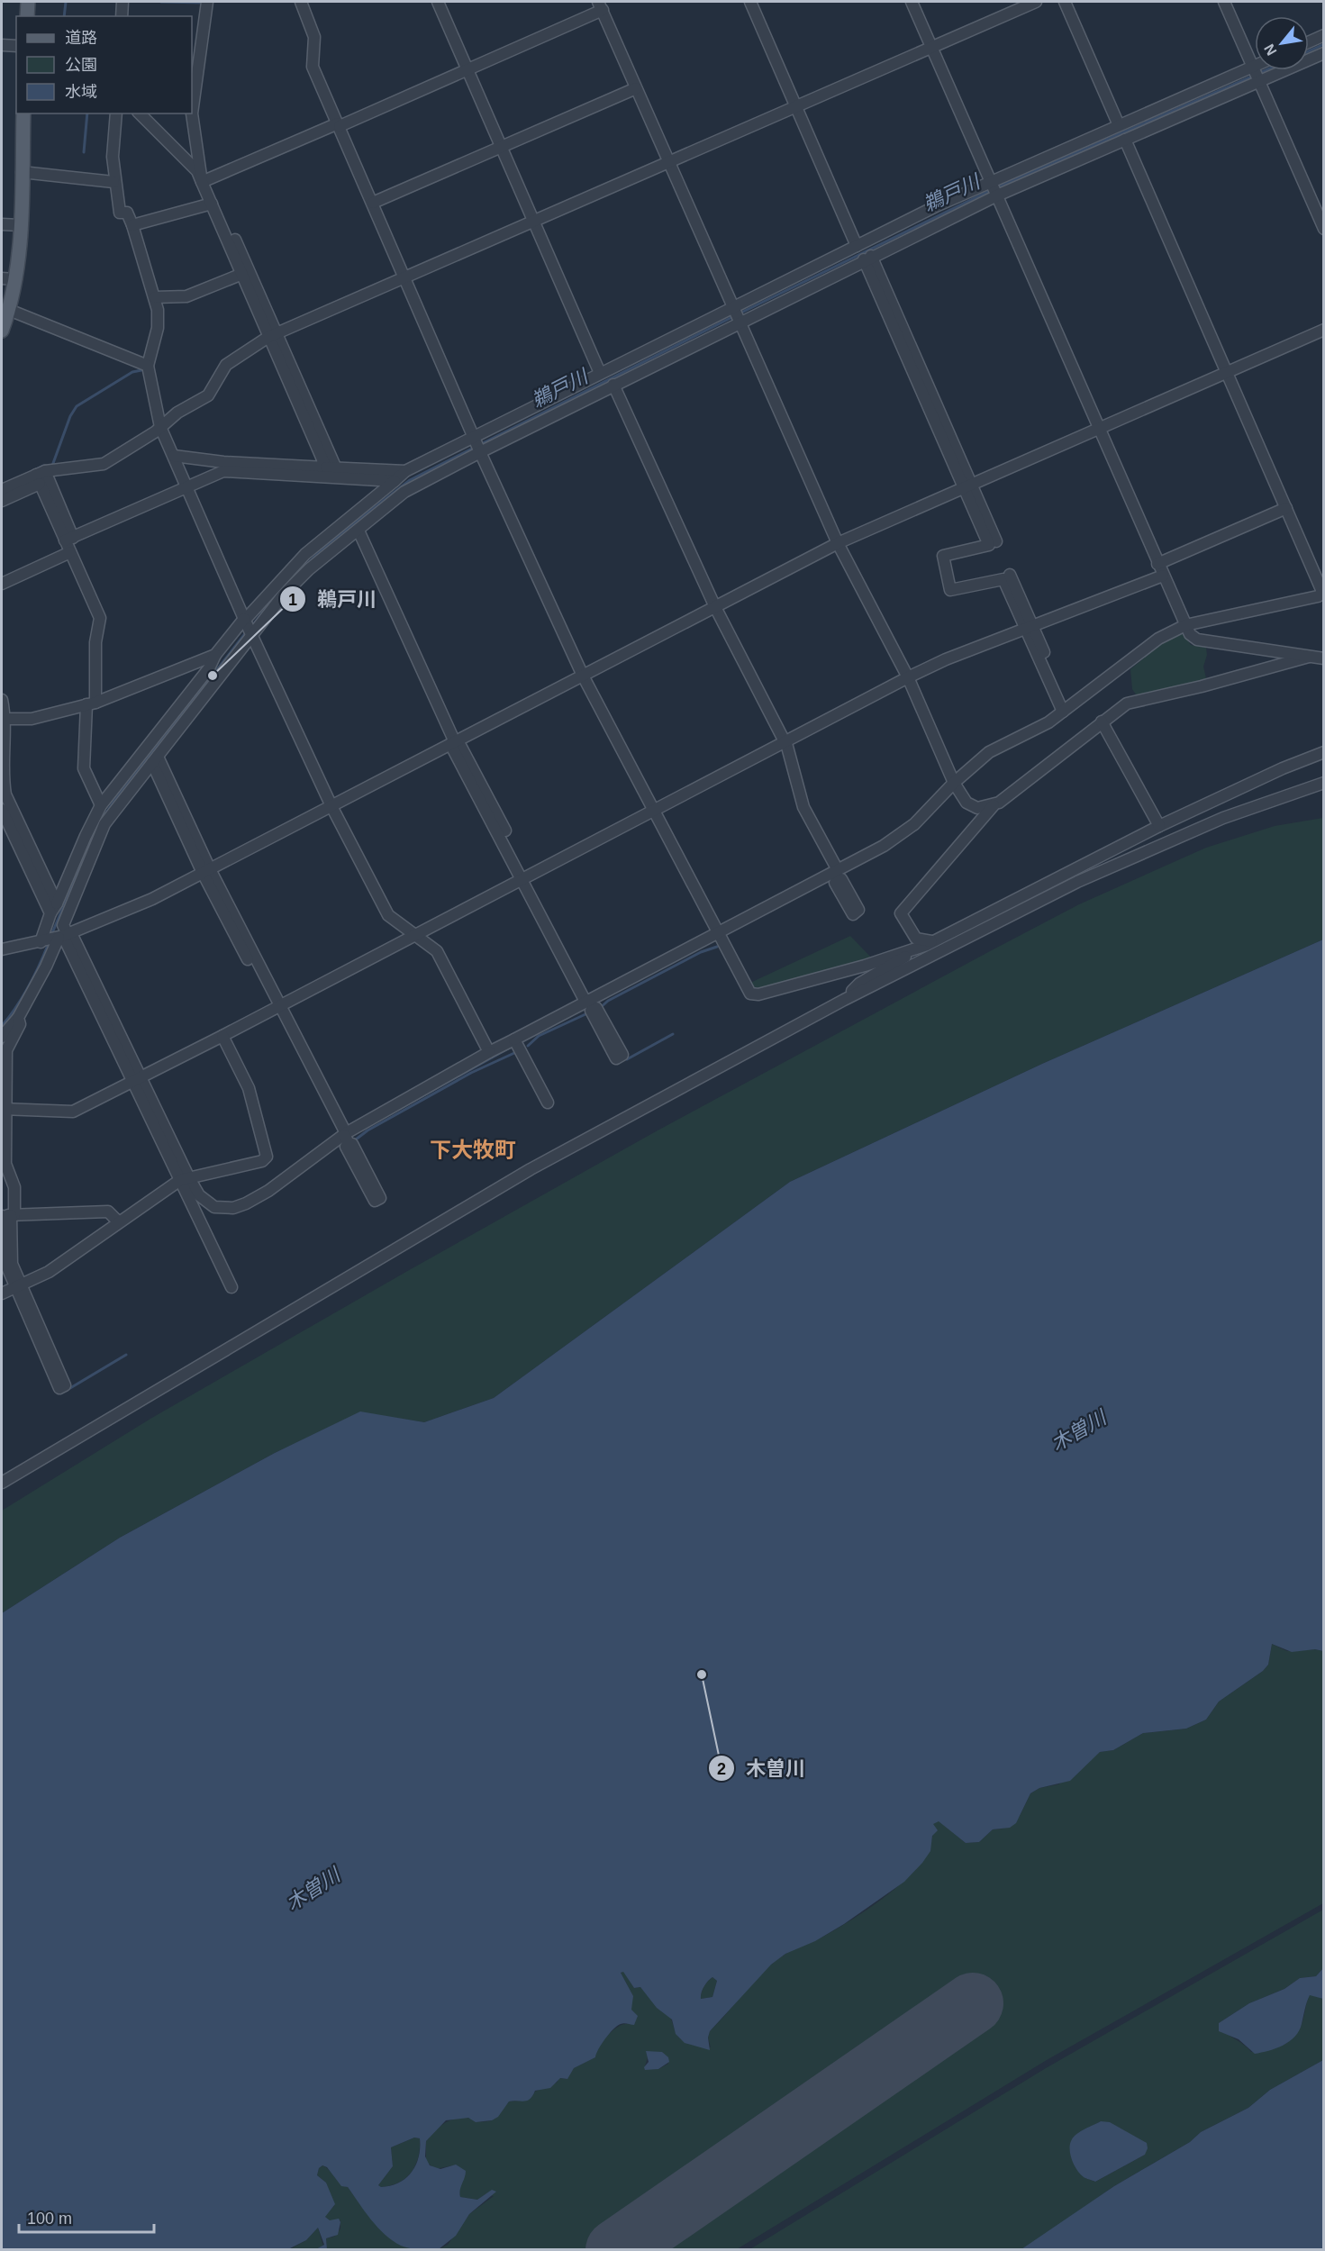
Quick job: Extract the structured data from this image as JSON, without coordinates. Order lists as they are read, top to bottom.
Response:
{
  "districts": ["下大牧町"],
  "water": ["鵜戸川", "木曽川"],
  "places": ["鵜戸川", "木曽川"],
  "legend": ["道路", "公園", "水域"],
  "scale_bar": "100 m",
  "north": "bottom left"
}
